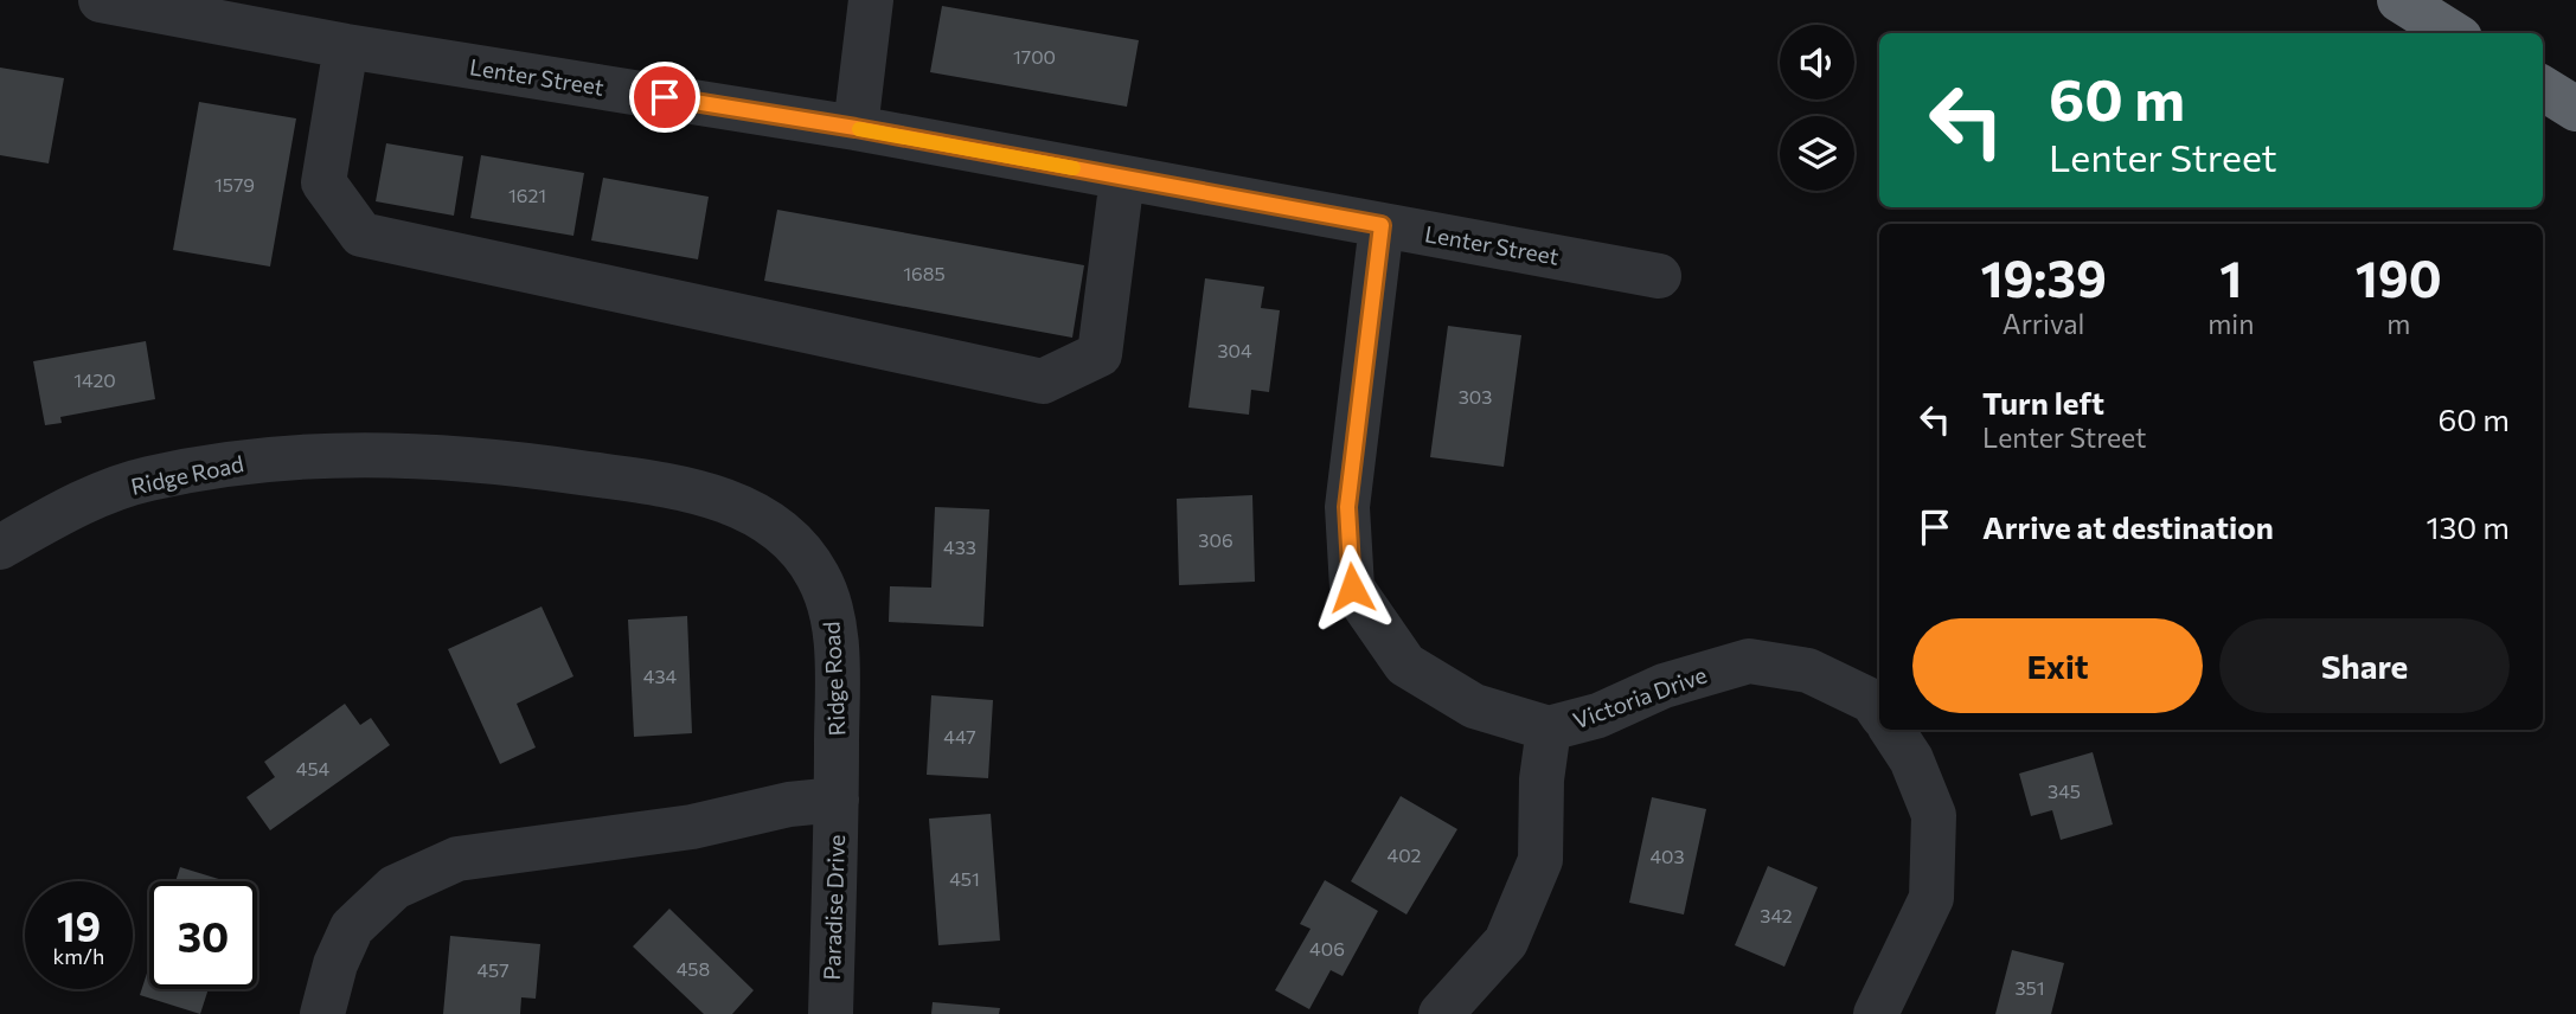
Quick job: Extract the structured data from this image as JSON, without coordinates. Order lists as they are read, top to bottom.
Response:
{
  "streets": {
    "street": [
      "Lenter Street",
      "Ridge Road",
      "Victoria Drive",
      "Paradise Drive"
    ]
  },
  "crossings": [
    ["Lenter Street", "Victoria Drive"],
    ["Ridge Road", "Paradise Drive"]
  ],
  "house_numbers": [
    "1700",
    "1579",
    "1621",
    "1685",
    "304",
    "1420",
    "303",
    "306",
    "433",
    "434",
    "447",
    "454",
    "345",
    "402",
    "403",
    "451",
    "342",
    "406",
    "458",
    "457",
    "351"
  ],
  "page": {
    "turn": ["60 m", "Lenter Street"],
    "eta": [
      "19:39",
      "Arrival",
      "1",
      "min",
      "190",
      "m"
    ],
    "list": [
      {
        "name": "Turn left",
        "note": "Lenter Street",
        "value": "60 m"
      },
      {
        "name": "Arrive at destination",
        "value": "130 m"
      }
    ],
    "buttons": ["Exit", "Share"],
    "speed": "19 km/h",
    "limit": "30"
  }
}
